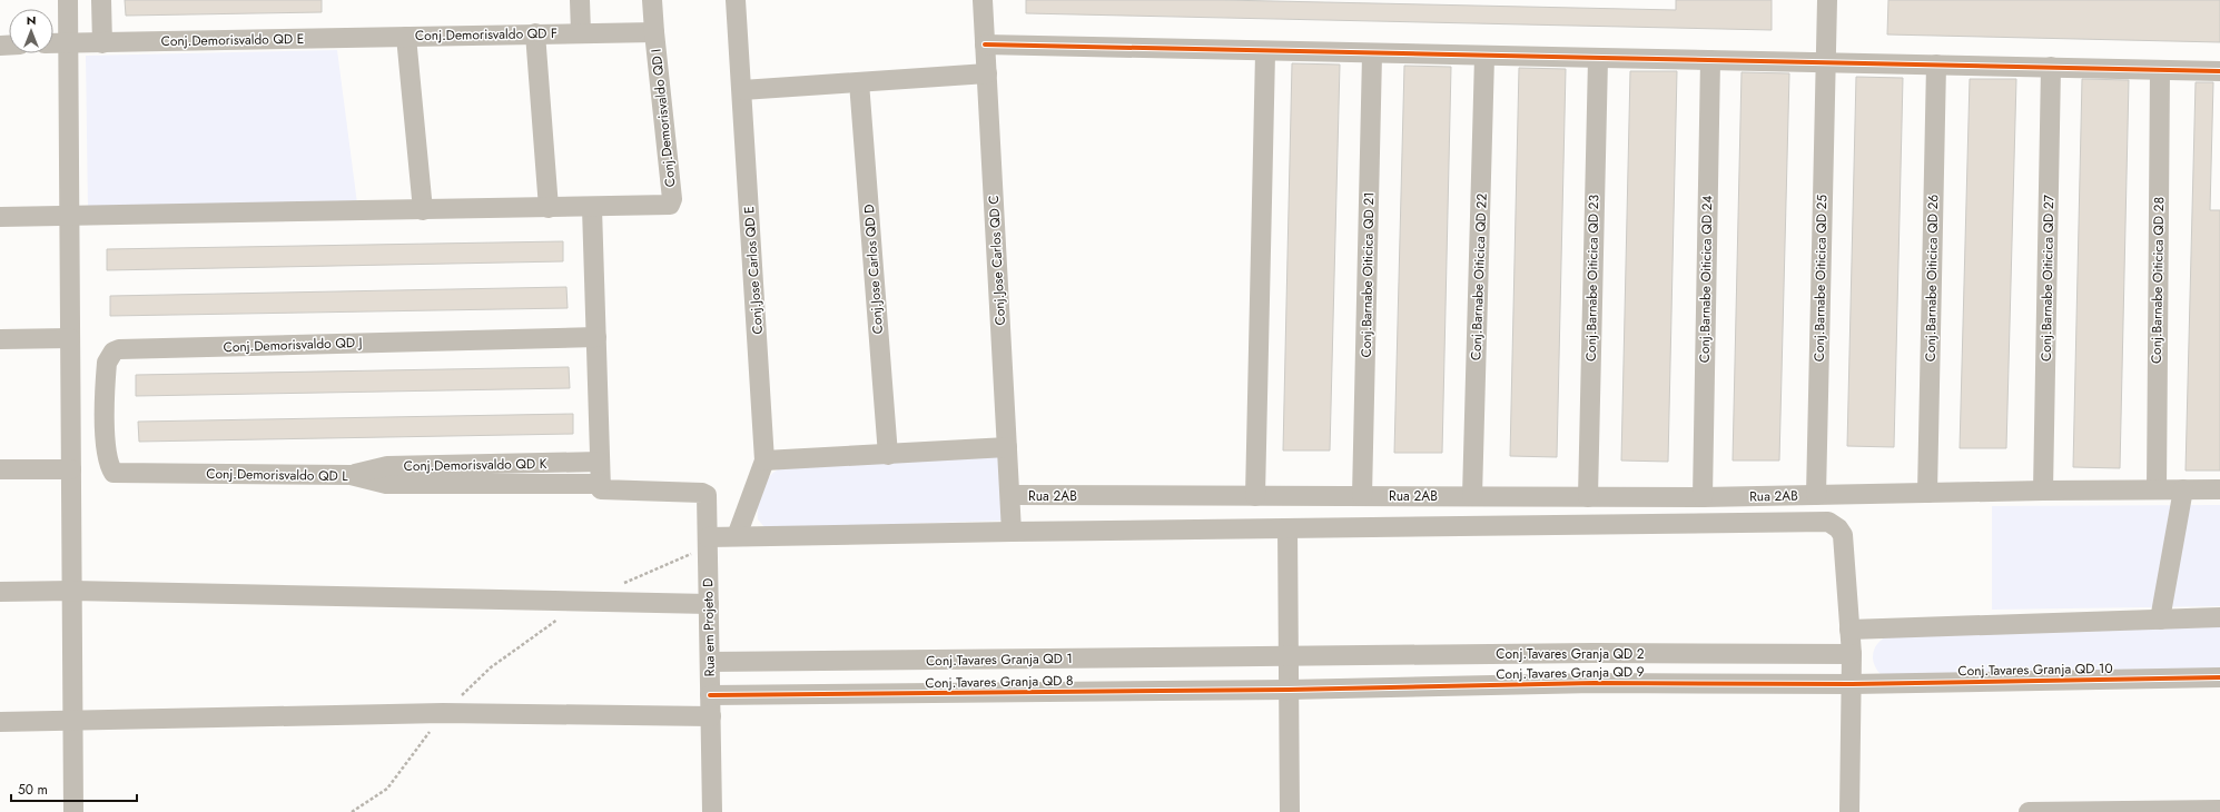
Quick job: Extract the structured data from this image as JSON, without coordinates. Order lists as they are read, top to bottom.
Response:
{
  "streets": {
    "street": [
      "Conj.Demorisvaldo QD F",
      "Conj.Demorisvaldo QD E",
      "Conj.Demorisvaldo QD I",
      "Conj.Jose Carlos QD C",
      "Conj.Jose Carlos QD D",
      "Conj.Jose Carlos QD E",
      "Conj.Barnabe Oiticica QD 21",
      "Conj.Barnabe Oiticica QD 22",
      "Conj.Barnabe Oiticica QD 23",
      "Conj.Barnabe Oiticica QD 25",
      "Conj.Barnabe Oiticica QD 26",
      "Conj.Barnabe Oiticica QD 27",
      "Conj.Barnabe Oiticica QD 24",
      "Conj.Barnabe Oiticica QD 28",
      "Conj.Demorisvaldo QD J",
      "Conj.Demorisvaldo QD K",
      "Conj.Demorisvaldo QD L",
      "Rua 2AB",
      "Rua em Projeto D",
      "Conj.Tavares Granja QD 2",
      "Conj.Tavares Granja QD 1",
      "Conj.Tavares Granja QD 10",
      "Conj.Tavares Granja QD 9",
      "Conj.Tavares Granja QD 8"
    ]
  },
  "crossings": [
    ["Conj.Demorisvaldo QD F", "Conj.Demorisvaldo QD E"],
    ["Conj.Demorisvaldo QD F", "Conj.Demorisvaldo QD I"],
    ["Conj.Jose Carlos QD C", "Rua 2AB"],
    ["Conj.Barnabe Oiticica QD 21", "Rua 2AB"],
    ["Conj.Barnabe Oiticica QD 22", "Rua 2AB"],
    ["Conj.Barnabe Oiticica QD 23", "Rua 2AB"],
    ["Conj.Barnabe Oiticica QD 25", "Rua 2AB"],
    ["Conj.Barnabe Oiticica QD 26", "Rua 2AB"],
    ["Conj.Barnabe Oiticica QD 27", "Rua 2AB"],
    ["Conj.Barnabe Oiticica QD 24", "Rua 2AB"],
    ["Conj.Barnabe Oiticica QD 28", "Rua 2AB"],
    ["Conj.Demorisvaldo QD J", "Conj.Demorisvaldo QD L"],
    ["Conj.Demorisvaldo QD K", "Conj.Demorisvaldo QD L"],
    ["Conj.Demorisvaldo QD L", "Rua em Projeto D"],
    ["Rua em Projeto D", "Conj.Tavares Granja QD 1"],
    ["Rua em Projeto D", "Conj.Tavares Granja QD 8"],
    ["Conj.Tavares Granja QD 2", "Conj.Tavares Granja QD 1"],
    ["Conj.Tavares Granja QD 10", "Conj.Tavares Granja QD 9"],
    ["Conj.Tavares Granja QD 9", "Conj.Tavares Granja QD 8"]
  ],
  "scale_bar": "50 m",
  "north": "top"
}
